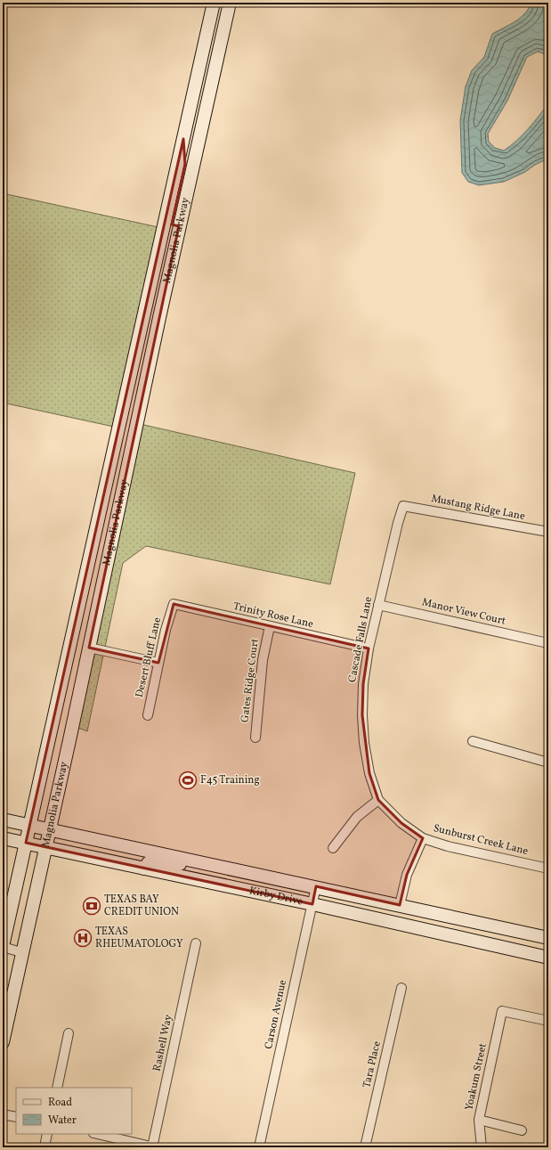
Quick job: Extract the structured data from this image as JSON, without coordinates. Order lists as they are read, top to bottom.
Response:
{
  "streets": {
    "main road": ["Magnolia Parkway", "Kirby Drive"],
    "street": [
      "Mustang Ridge Lane",
      "Manor View Court",
      "Trinity Rose Lane",
      "Cascade Falls Lane",
      "Desert Bluff Lane",
      "Gates Ridge Court",
      "Sunburst Creek Lane",
      "Carson Avenue",
      "Rashell Way",
      "Tara Place",
      "Yoakum Street"
    ]
  },
  "crossings": [
    ["Magnolia Parkway", "Kirby Drive"],
    ["Mustang Ridge Lane", "Cascade Falls Lane"],
    ["Manor View Court", "Cascade Falls Lane"],
    ["Trinity Rose Lane", "Cascade Falls Lane"],
    ["Trinity Rose Lane", "Desert Bluff Lane"],
    ["Trinity Rose Lane", "Gates Ridge Court"],
    ["Cascade Falls Lane", "Sunburst Creek Lane"],
    ["Kirby Drive", "Carson Avenue"]
  ],
  "places": {
    "sports": ["F45 Training"],
    "bank": ["TEXAS BAY CREDIT UNION"],
    "hospital": ["TEXAS RHEUMATOLOGY"]
  },
  "legend": ["Road", "Water"]
}
